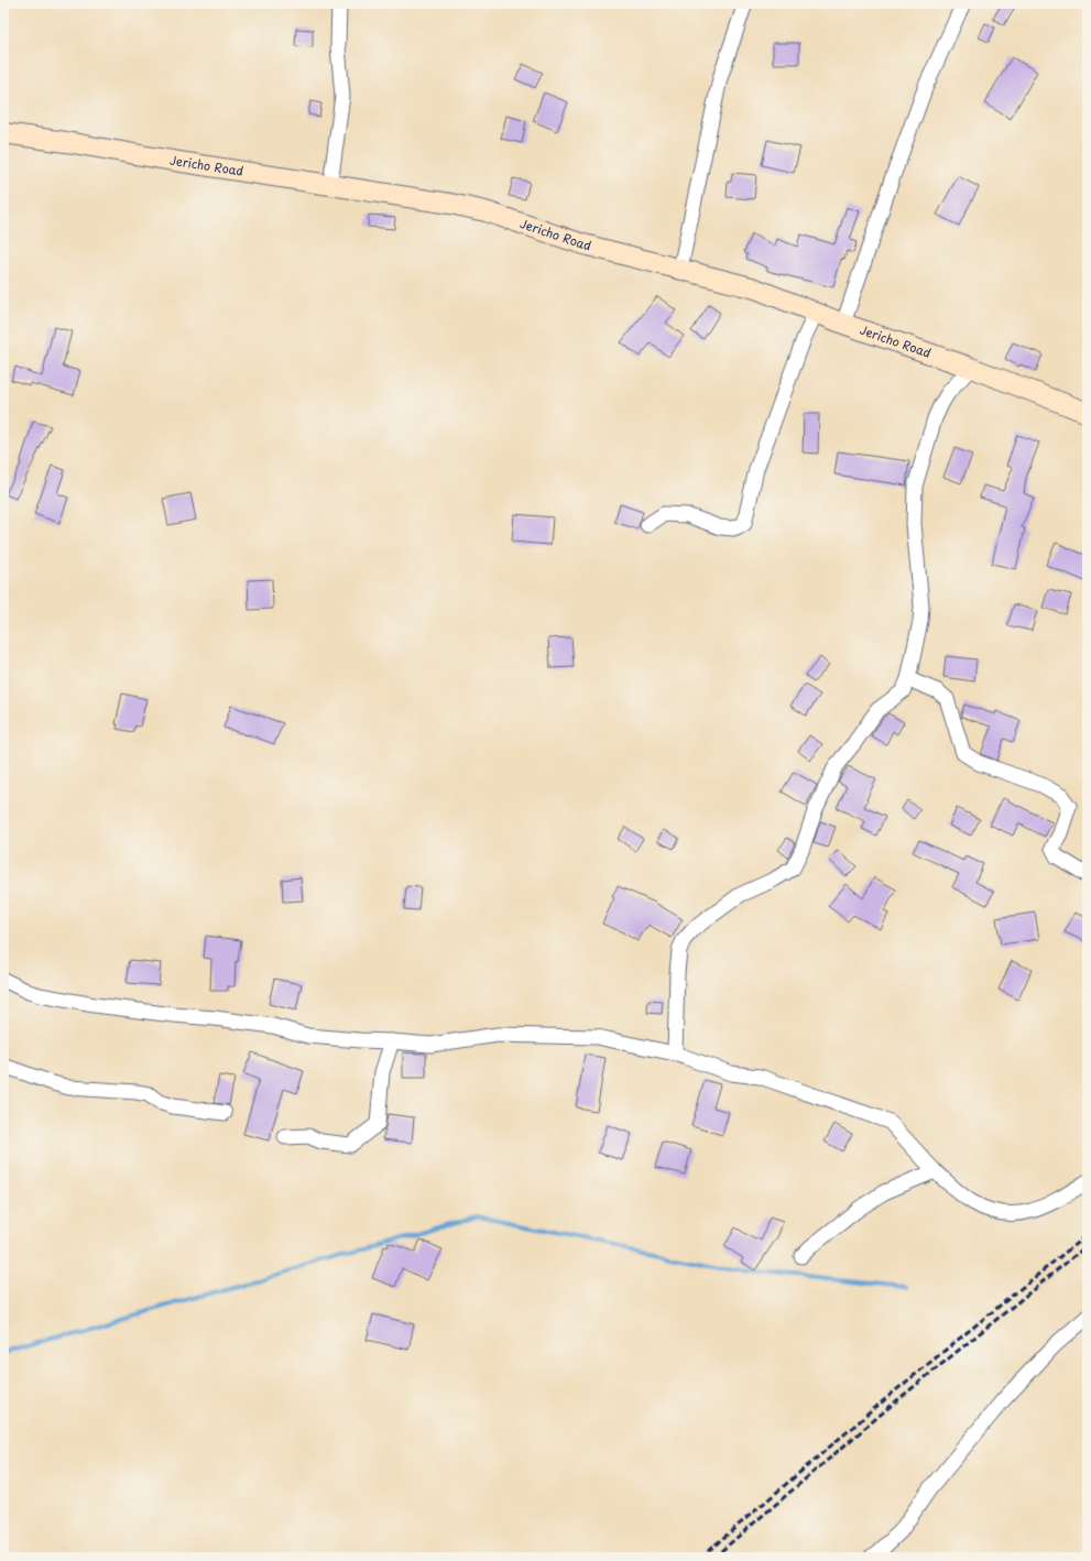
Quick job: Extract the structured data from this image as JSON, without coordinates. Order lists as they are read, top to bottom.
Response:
{
  "streets": {
    "street": ["Jericho Road"]
  }
}
